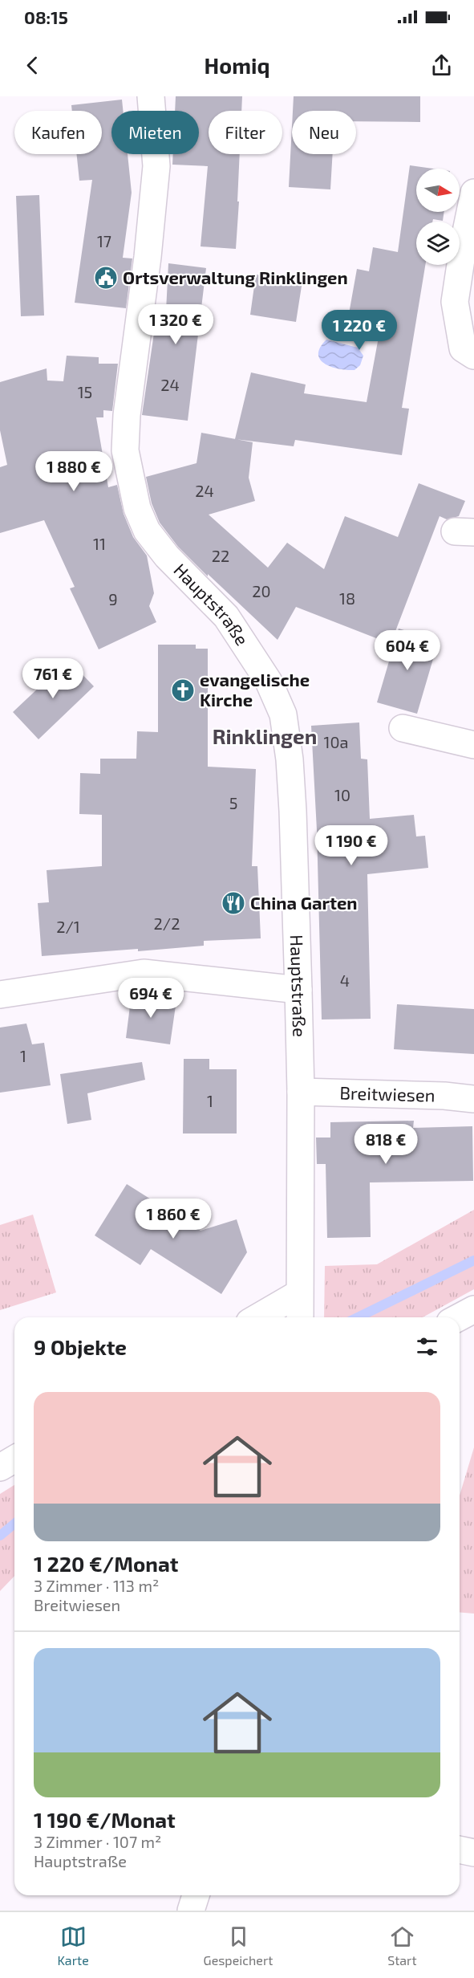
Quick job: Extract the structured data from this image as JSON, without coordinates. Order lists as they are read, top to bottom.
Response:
{
  "streets": {
    "street": ["Hauptstraße", "Breitwiesen"]
  },
  "crossings": [
    ["Hauptstraße", "Breitwiesen"]
  ],
  "districts": ["Rinklingen"],
  "places": {
    "public building": ["Ortsverwaltung Rinklingen"],
    "church": ["evangelische Kirche"],
    "restaurant": ["China Garten"]
  },
  "house_numbers": [
    "17",
    "24",
    "15",
    "24",
    "11",
    "22",
    "20",
    "18",
    "9",
    "10a",
    "10",
    "5",
    "2/2",
    "2/1",
    "4",
    "1",
    "1"
  ],
  "north": "right",
  "page": {
    "status": "08:15",
    "header": "Homiq",
    "chip": [
      "Kaufen",
      "Mieten",
      "Filter",
      "Neu"
    ],
    "price": [
      "1 320 €",
      "1 220 €",
      "1 880 €",
      "604 €",
      "761 €",
      "1 190 €",
      "694 €",
      "818 €",
      "1 860 €"
    ],
    "heading": "9 Objekte",
    "list": [
      {
        "name": "1 220 €/Monat",
        "note": "3 Zimmer · 113 m² · Breitwiesen"
      },
      {
        "name": "1 190 €/Monat",
        "note": "3 Zimmer · 107 m² · Hauptstraße"
      }
    ],
    "tabs": ["Karte", "Gespeichert", "Start"]
  }
}
